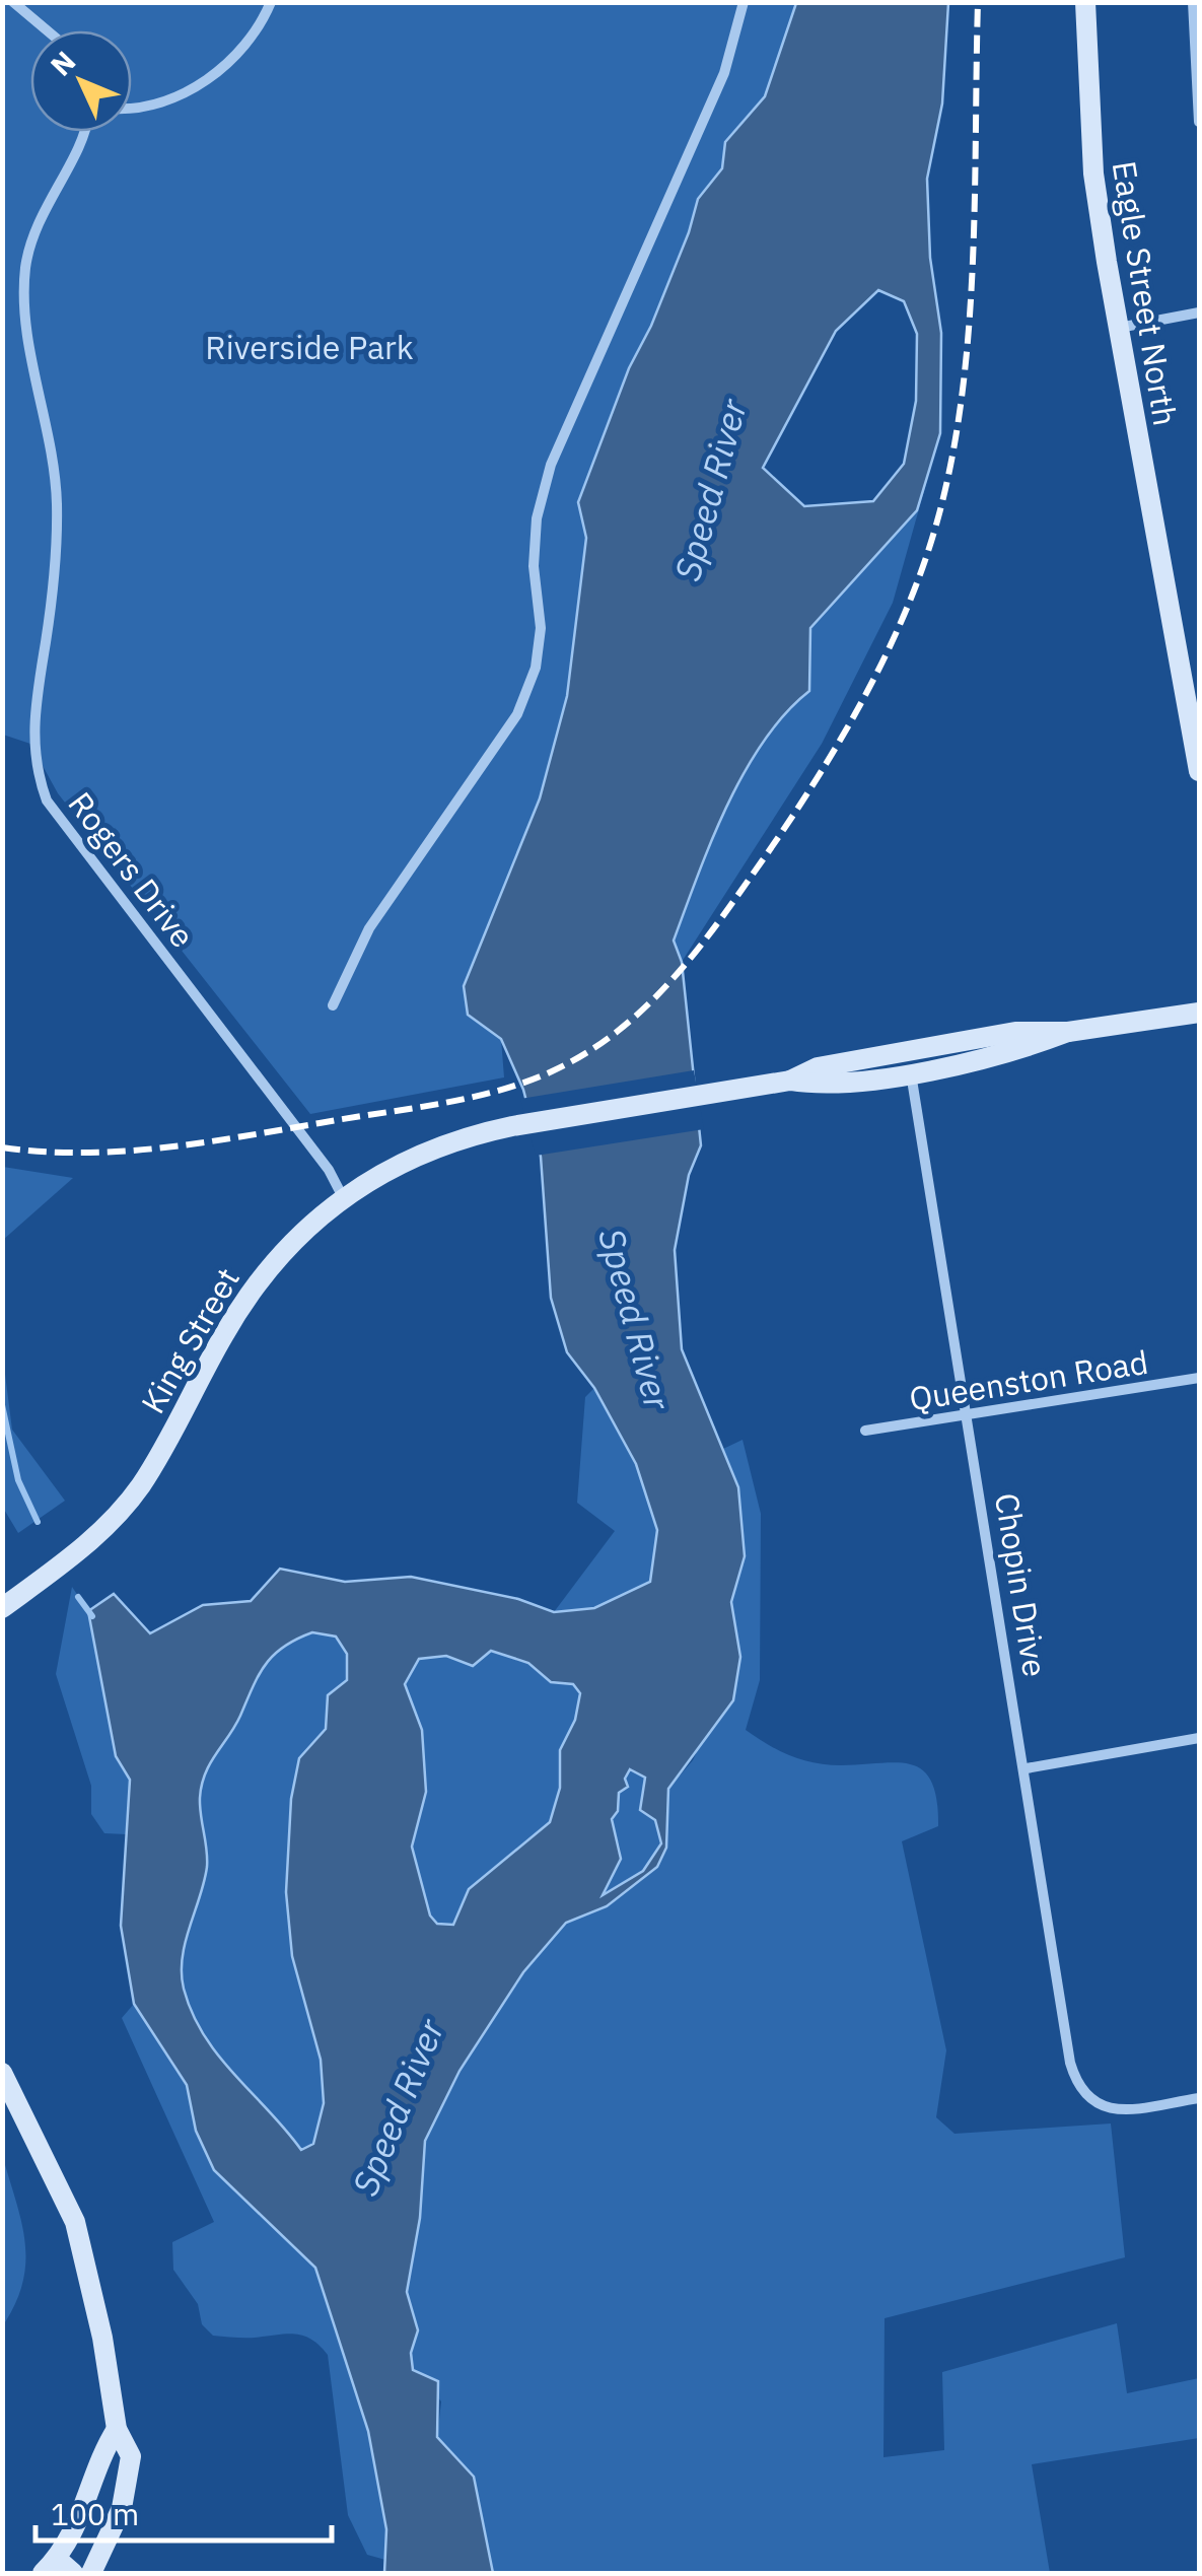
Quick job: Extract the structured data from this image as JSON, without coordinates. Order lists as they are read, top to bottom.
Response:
{
  "streets": {
    "main road": ["Eagle Street North", "King Street"],
    "street": ["Rogers Drive", "Queenston Road", "Chopin Drive"]
  },
  "crossings": [
    ["Rogers Drive", "King Street"],
    ["Queenston Road", "Chopin Drive"]
  ],
  "water": ["Speed River"],
  "parks": ["Riverside Park"],
  "scale_bar": "100 m",
  "north": "top left"
}
